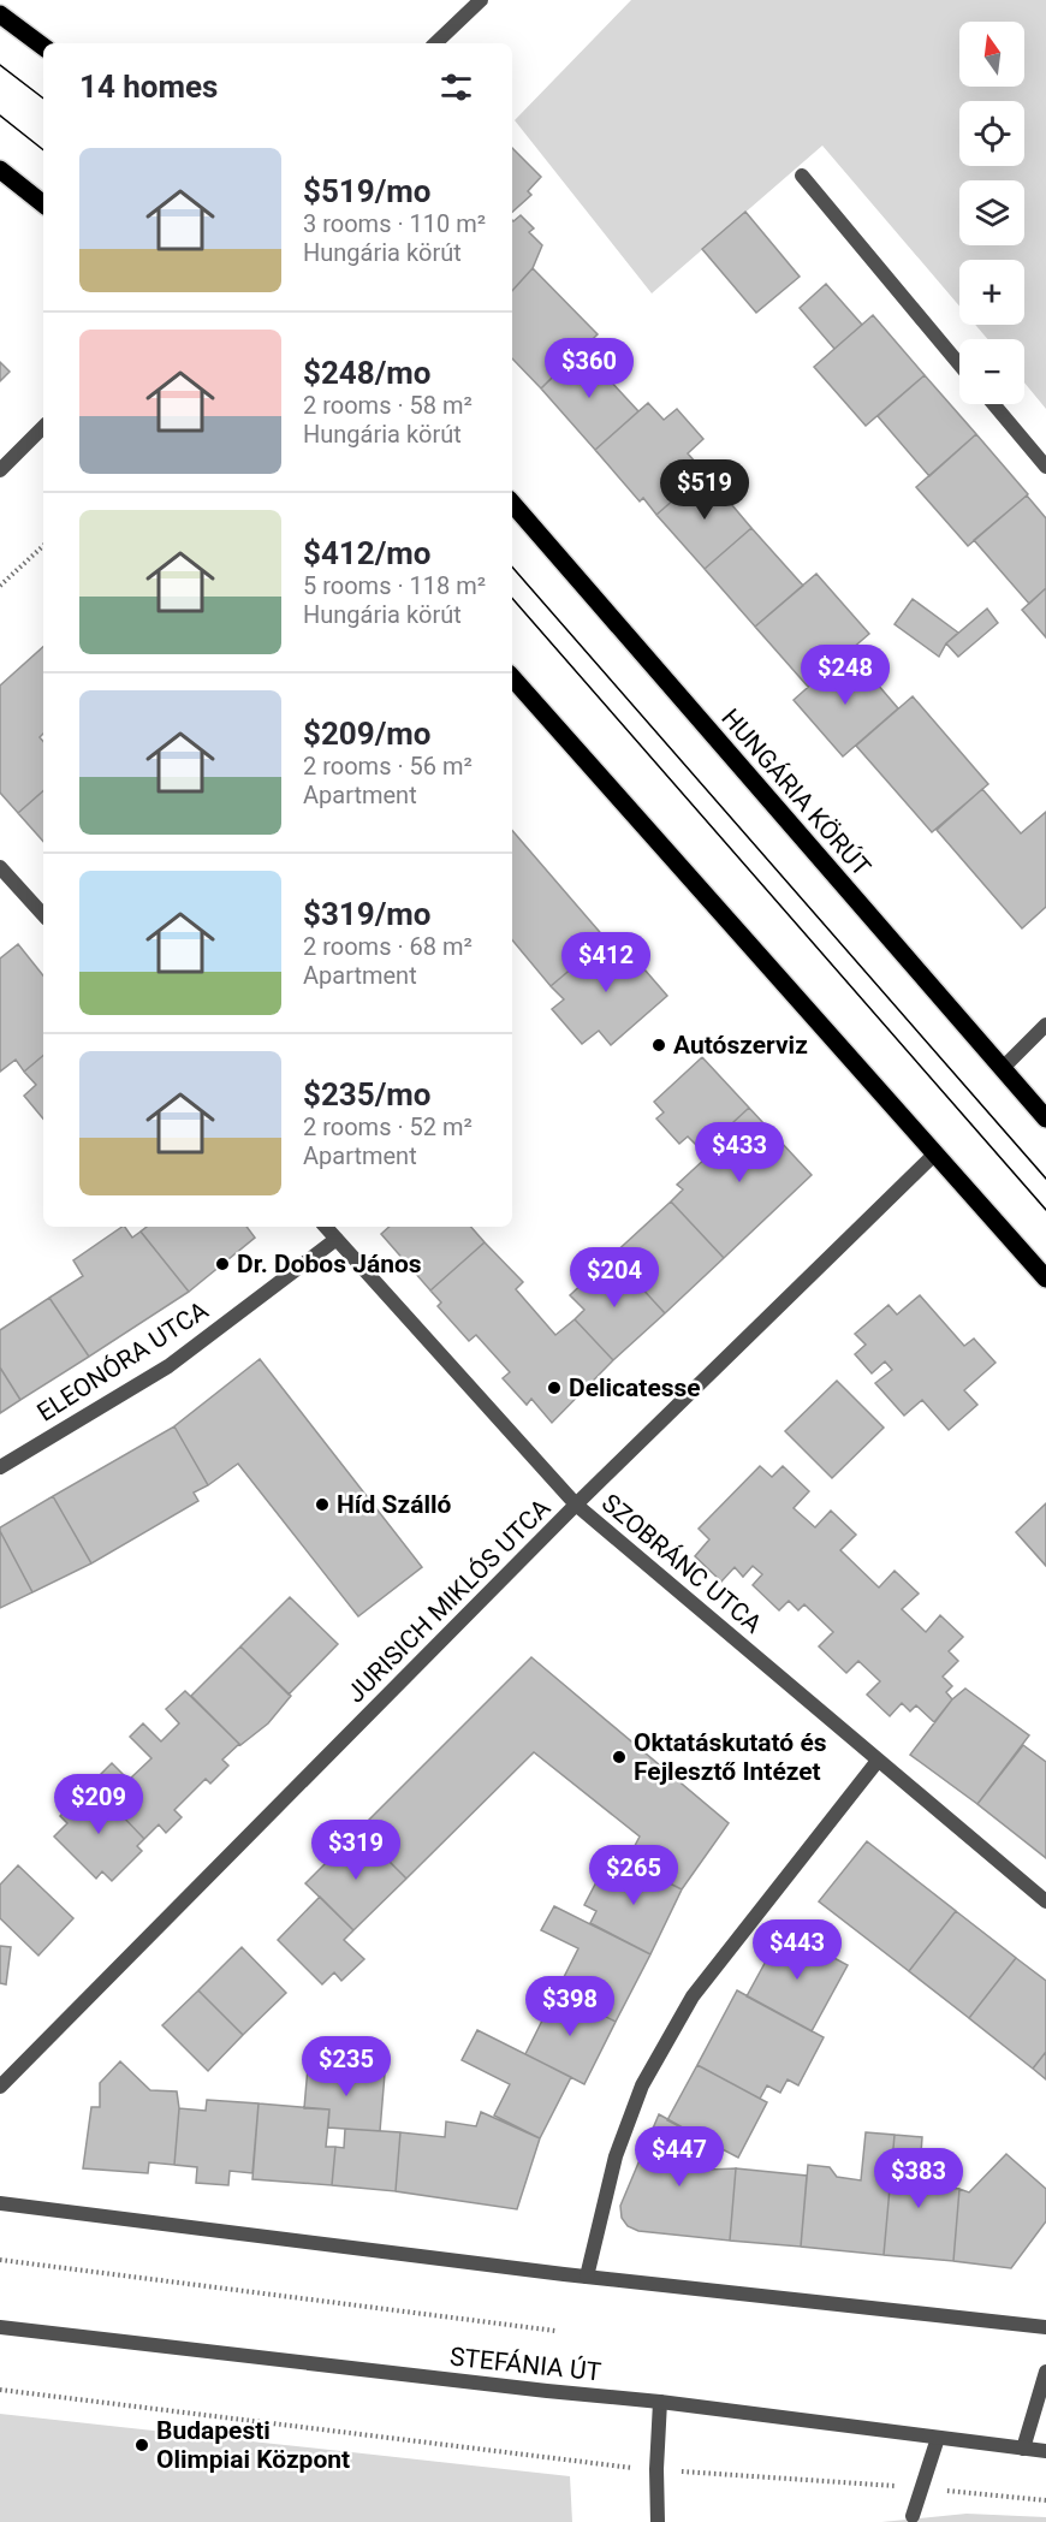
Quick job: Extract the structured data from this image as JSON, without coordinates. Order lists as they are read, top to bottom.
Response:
{
  "streets": {
    "main road": ["HUNGÁRIA KÖRÚT"],
    "street": [
      "ELEONÓRA UTCA",
      "SZOBRÁNC UTCA",
      "JURISICH MIKLÓS UTCA",
      "STEFÁNIA ÚT"
    ]
  },
  "crossings": [
    ["ELEONÓRA UTCA", "SZOBRÁNC UTCA"],
    ["SZOBRÁNC UTCA", "JURISICH MIKLÓS UTCA"]
  ],
  "places": [
    "Autószerviz",
    "Dr. Dobos János",
    "Delicatesse",
    "Híd Szálló",
    "Oktatáskutató és Fejlesztő Intézet",
    "Budapesti Olimpiai Központ"
  ],
  "north": "top",
  "page": {
    "map_buttons": ["+", "−"],
    "heading": "14 homes",
    "list": [
      {
        "name": "$519/mo",
        "note": "3 rooms · 110 m² · Hungária körút"
      },
      {
        "name": "$248/mo",
        "note": "2 rooms · 58 m² · Hungária körút"
      },
      {
        "name": "$412/mo",
        "note": "5 rooms · 118 m² · Hungária körút"
      },
      {
        "name": "$209/mo",
        "note": "2 rooms · 56 m² · Apartment"
      },
      {
        "name": "$319/mo",
        "note": "2 rooms · 68 m² · Apartment"
      },
      {
        "name": "$235/mo",
        "note": "2 rooms · 52 m² · Apartment"
      }
    ],
    "price": [
      "$360",
      "$519",
      "$248",
      "$412",
      "$433",
      "$204",
      "$209",
      "$319",
      "$265",
      "$443",
      "$398",
      "$235",
      "$447",
      "$383"
    ]
  }
}
